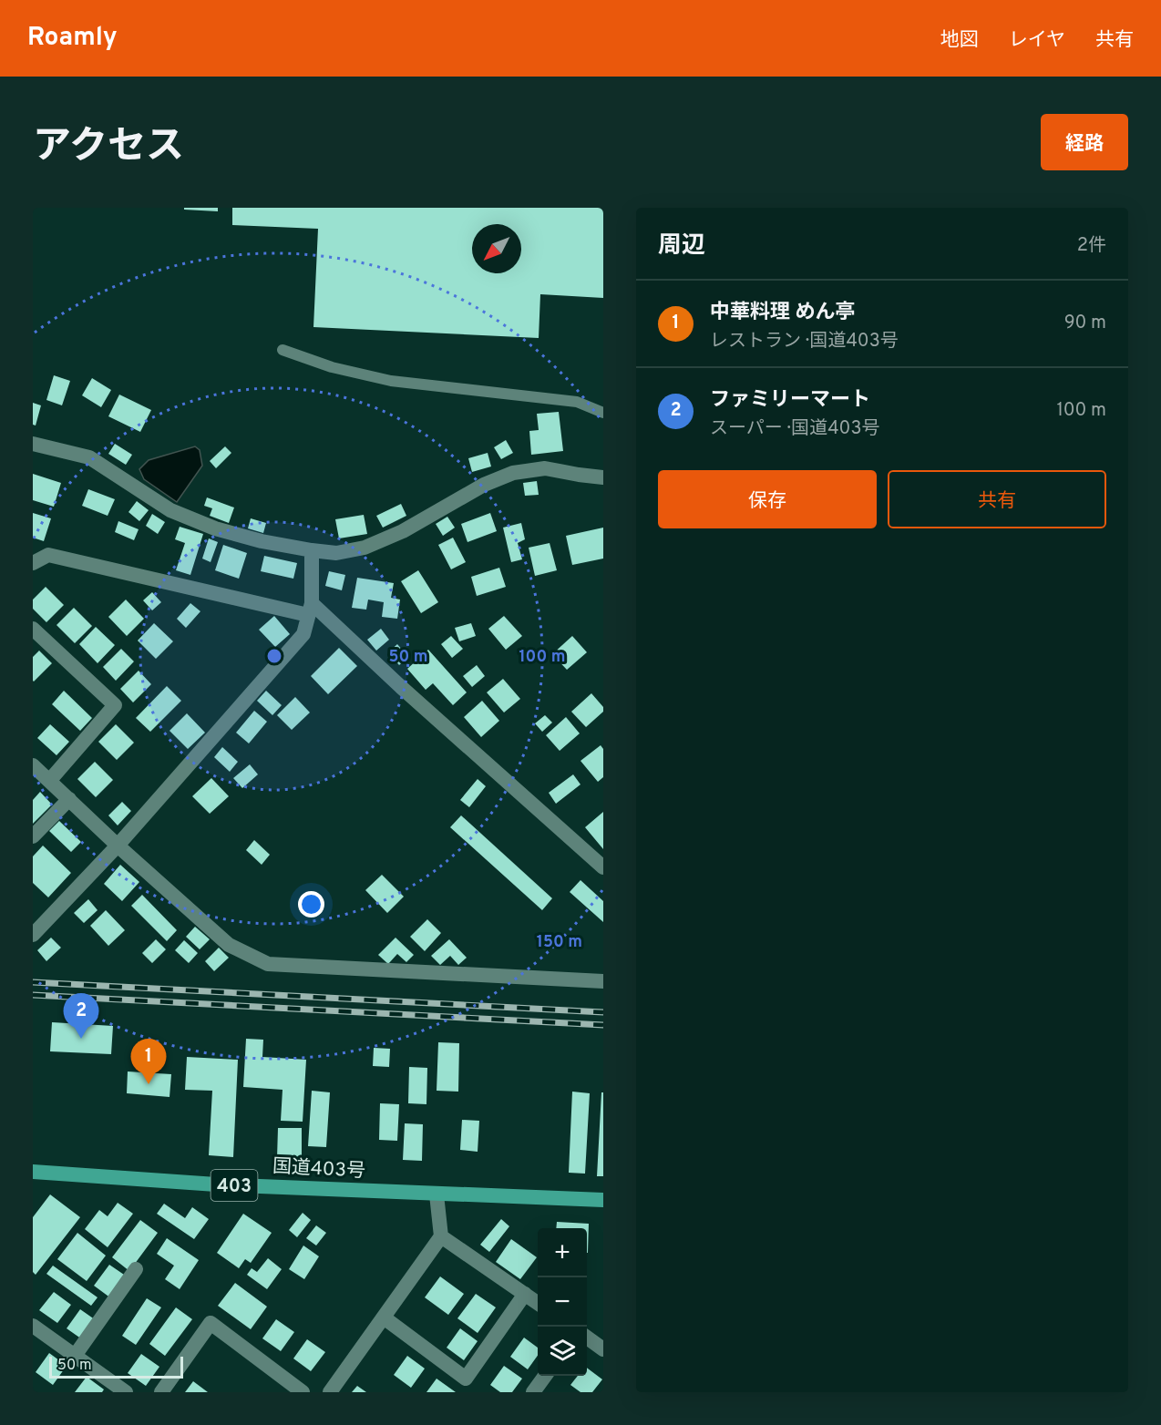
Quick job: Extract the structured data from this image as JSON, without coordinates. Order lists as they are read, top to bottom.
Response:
{
  "streets": {
    "highway": ["国道403号", "403"]
  },
  "scale_bar": "50 m",
  "north": "bottom left",
  "page": {
    "header": "Roamly",
    "nav": ["地図", "レイヤ", "共有"],
    "title": "アクセス",
    "buttons": [
      "経路",
      ["保存", "共有"]
    ],
    "heading": ["周辺", "2件"],
    "list": [
      {
        "mark": "1",
        "name": "中華料理 めん亭",
        "note": "レストラン · 国道403号",
        "value": "90 m"
      },
      {
        "mark": "2",
        "name": "ファミリーマート",
        "note": "スーパー · 国道403号",
        "value": "100 m"
      }
    ],
    "pins": ["2", "1"],
    "map_buttons": ["+", "−"],
    "scale": "50 m"
  },
  "rings": ["50 m", "100 m", "150 m"]
}
